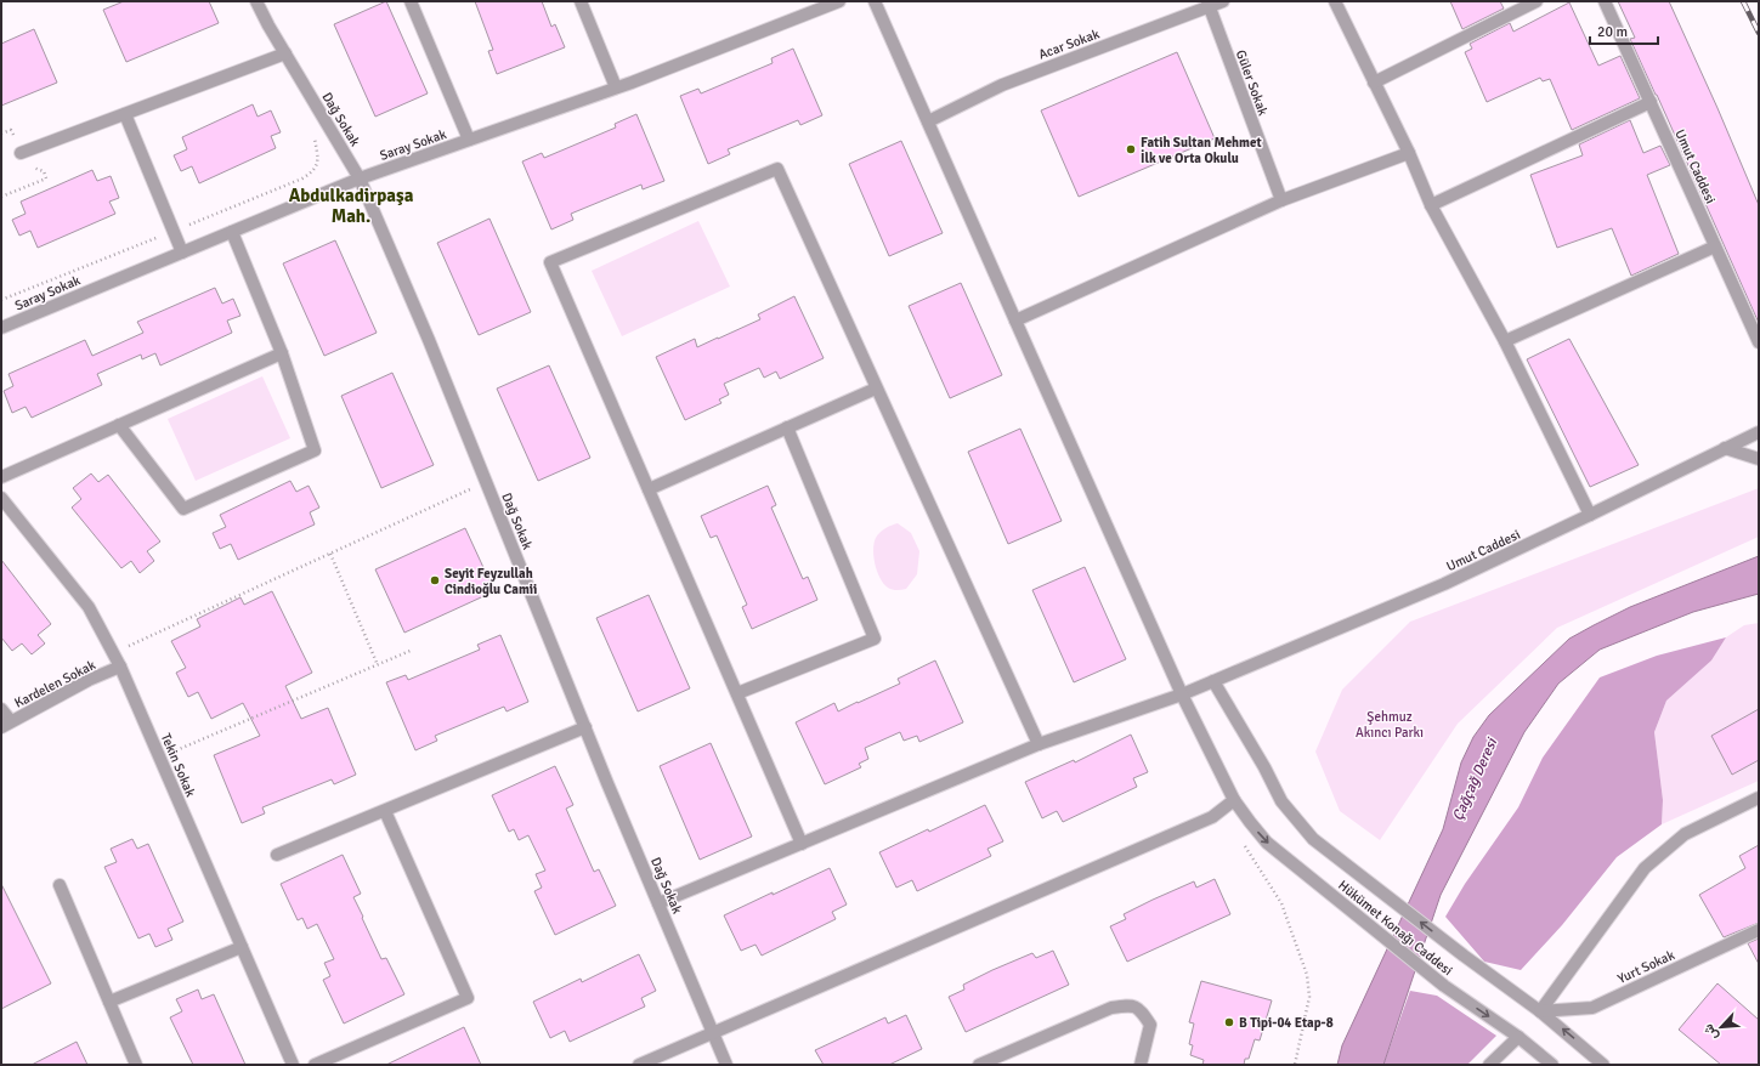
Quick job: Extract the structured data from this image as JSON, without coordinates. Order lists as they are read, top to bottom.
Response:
{
  "streets": {
    "street": [
      "Acar Sokak",
      "Güler Sokak",
      "Dağ Sokak",
      "Saray Sokak",
      "Umut Caddesi",
      "Kardelen Sokak",
      "Tekin Sokak",
      "Hükümet Konağı Caddesi",
      "Yurt Sokak"
    ]
  },
  "crossings": [
    ["Acar Sokak", "Güler Sokak"],
    ["Acar Sokak", "Hükümet Konağı Caddesi"],
    ["Dağ Sokak", "Saray Sokak"],
    ["Dağ Sokak", "Umut Caddesi"],
    ["Umut Caddesi", "Hükümet Konağı Caddesi"],
    ["Kardelen Sokak", "Tekin Sokak"],
    ["Hükümet Konağı Caddesi", "Yurt Sokak"]
  ],
  "districts": ["Abdulkadirpaşa Mah."],
  "water": ["Çağçağ Deresi"],
  "parks": ["Şehmuz Akıncı Parkı"],
  "places": ["Fatih Sultan Mehmet İlk ve Orta Okulu", "Seyit Feyzullah Cindioğlu Camii", "B Tipi-04 Etap-8"],
  "scale_bar": "20 m",
  "north": "bottom left"
}
